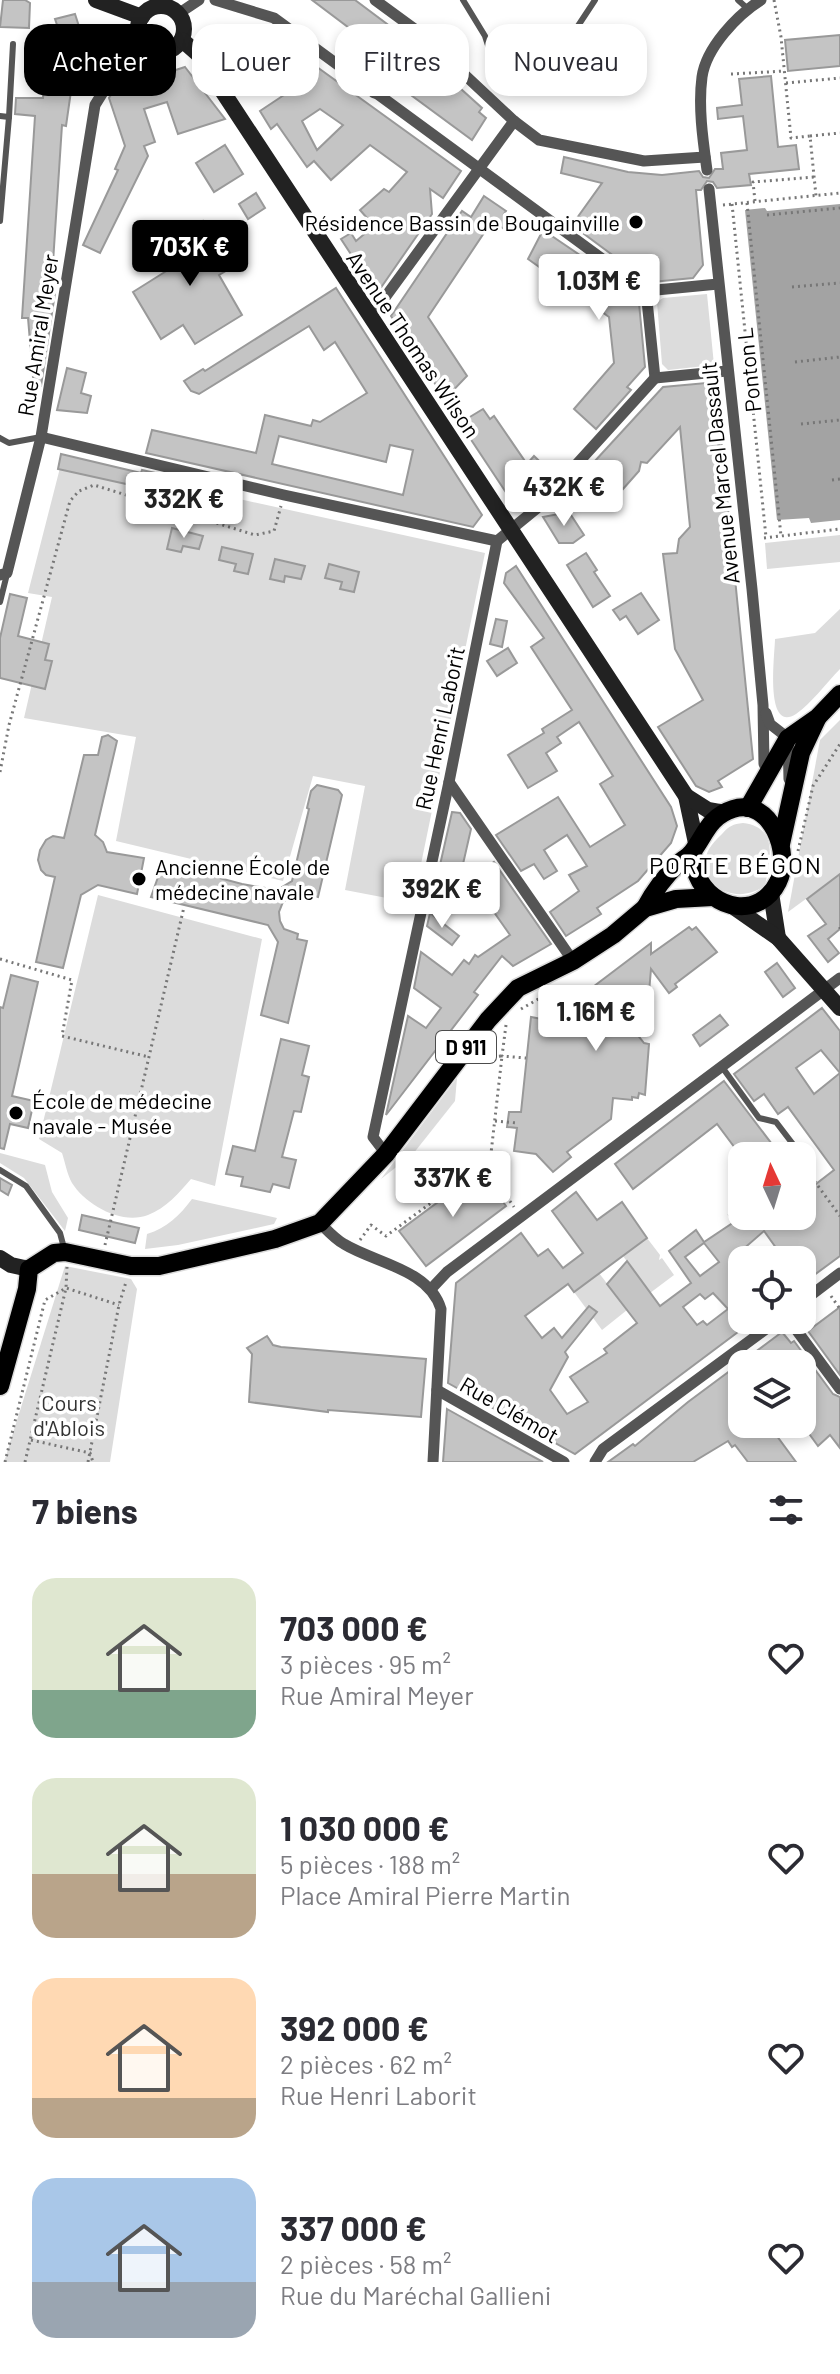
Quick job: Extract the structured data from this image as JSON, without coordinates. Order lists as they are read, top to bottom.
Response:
{
  "streets": {
    "main road": ["D 911"],
    "street": [
      "Rue Amiral Meyer",
      "Avenue Thomas Wilson",
      "Avenue Marcel Dassault",
      "Rue Henri Laborit",
      "Rue Clémot"
    ],
    "path": ["Ponton L"]
  },
  "crossings": [
    ["Avenue Thomas Wilson", "D 911"],
    ["Rue Henri Laborit", "D 911"]
  ],
  "districts": ["PORTE BÉGON"],
  "parks": ["Cours d'Ablois"],
  "places": ["Résidence Bassin de Bougainville", "Ancienne École de médecine navale", "École de médecine navale - Musée"],
  "north": "top",
  "page": {
    "chip": [
      "Acheter",
      "Louer",
      "Filtres",
      "Nouveau"
    ],
    "price": [
      "703K €",
      "1.03M €",
      "432K €",
      "332K €",
      "392K €",
      "1.16M €",
      "337K €"
    ],
    "heading": "7 biens",
    "list": [
      {
        "name": "703 000 €",
        "note": "3 pièces · 95 m² · Rue Amiral Meyer"
      },
      {
        "name": "1 030 000 €",
        "note": "5 pièces · 188 m² · Place Amiral Pierre Martin"
      },
      {
        "name": "392 000 €",
        "note": "2 pièces · 62 m² · Rue Henri Laborit"
      },
      {
        "name": "337 000 €",
        "note": "2 pièces · 58 m² · Rue du Maréchal Gallieni"
      }
    ]
  }
}
